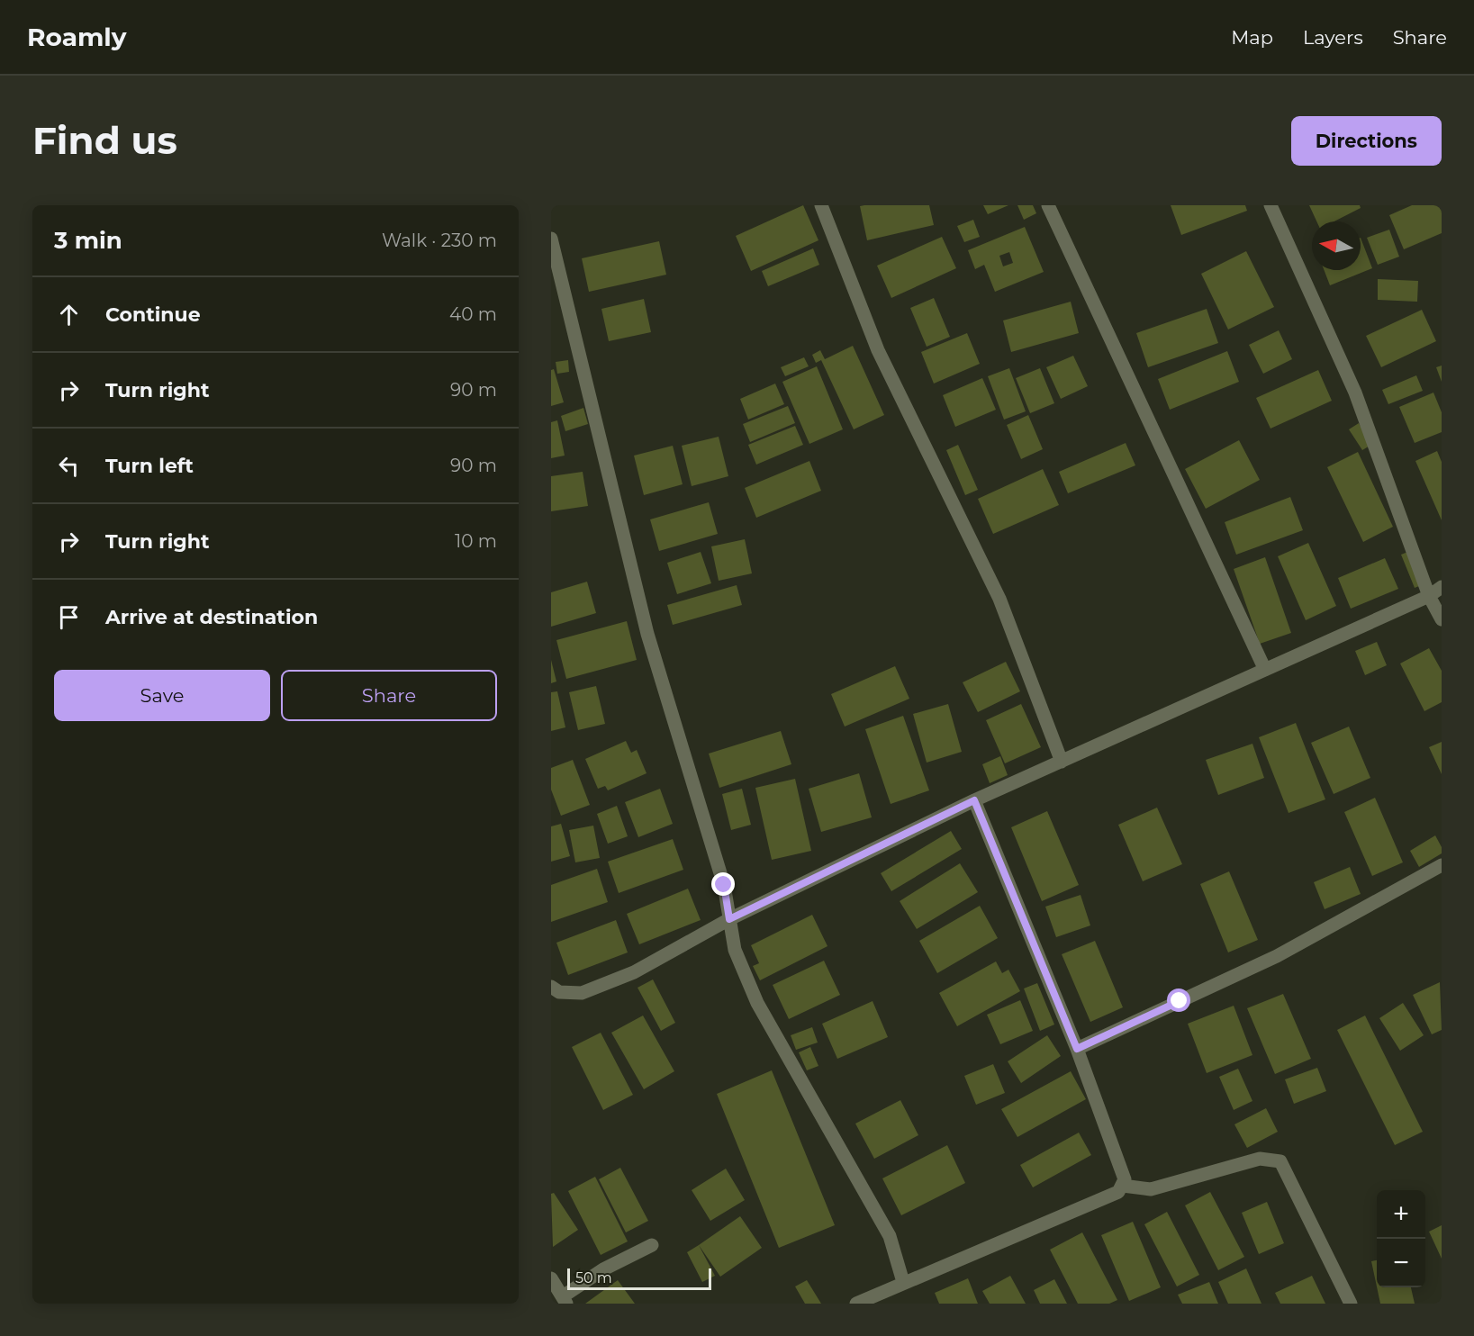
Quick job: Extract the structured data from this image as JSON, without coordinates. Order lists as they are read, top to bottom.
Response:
{
  "scale_bar": "50 m",
  "north": "left",
  "page": {
    "header": "Roamly",
    "nav": ["Map", "Layers", "Share"],
    "buttons": [
      "Directions",
      ["Save", "Share"]
    ],
    "title": "Find us",
    "heading": ["3 min", "Walk · 230 m"],
    "list": [
      ["Continue", "40 m"],
      ["Turn right", "90 m"],
      ["Turn left", "90 m"],
      ["Turn right", "10 m"],
      "Arrive at destination"
    ],
    "map_buttons": ["+", "−"],
    "scale": "50 m"
  }
}
